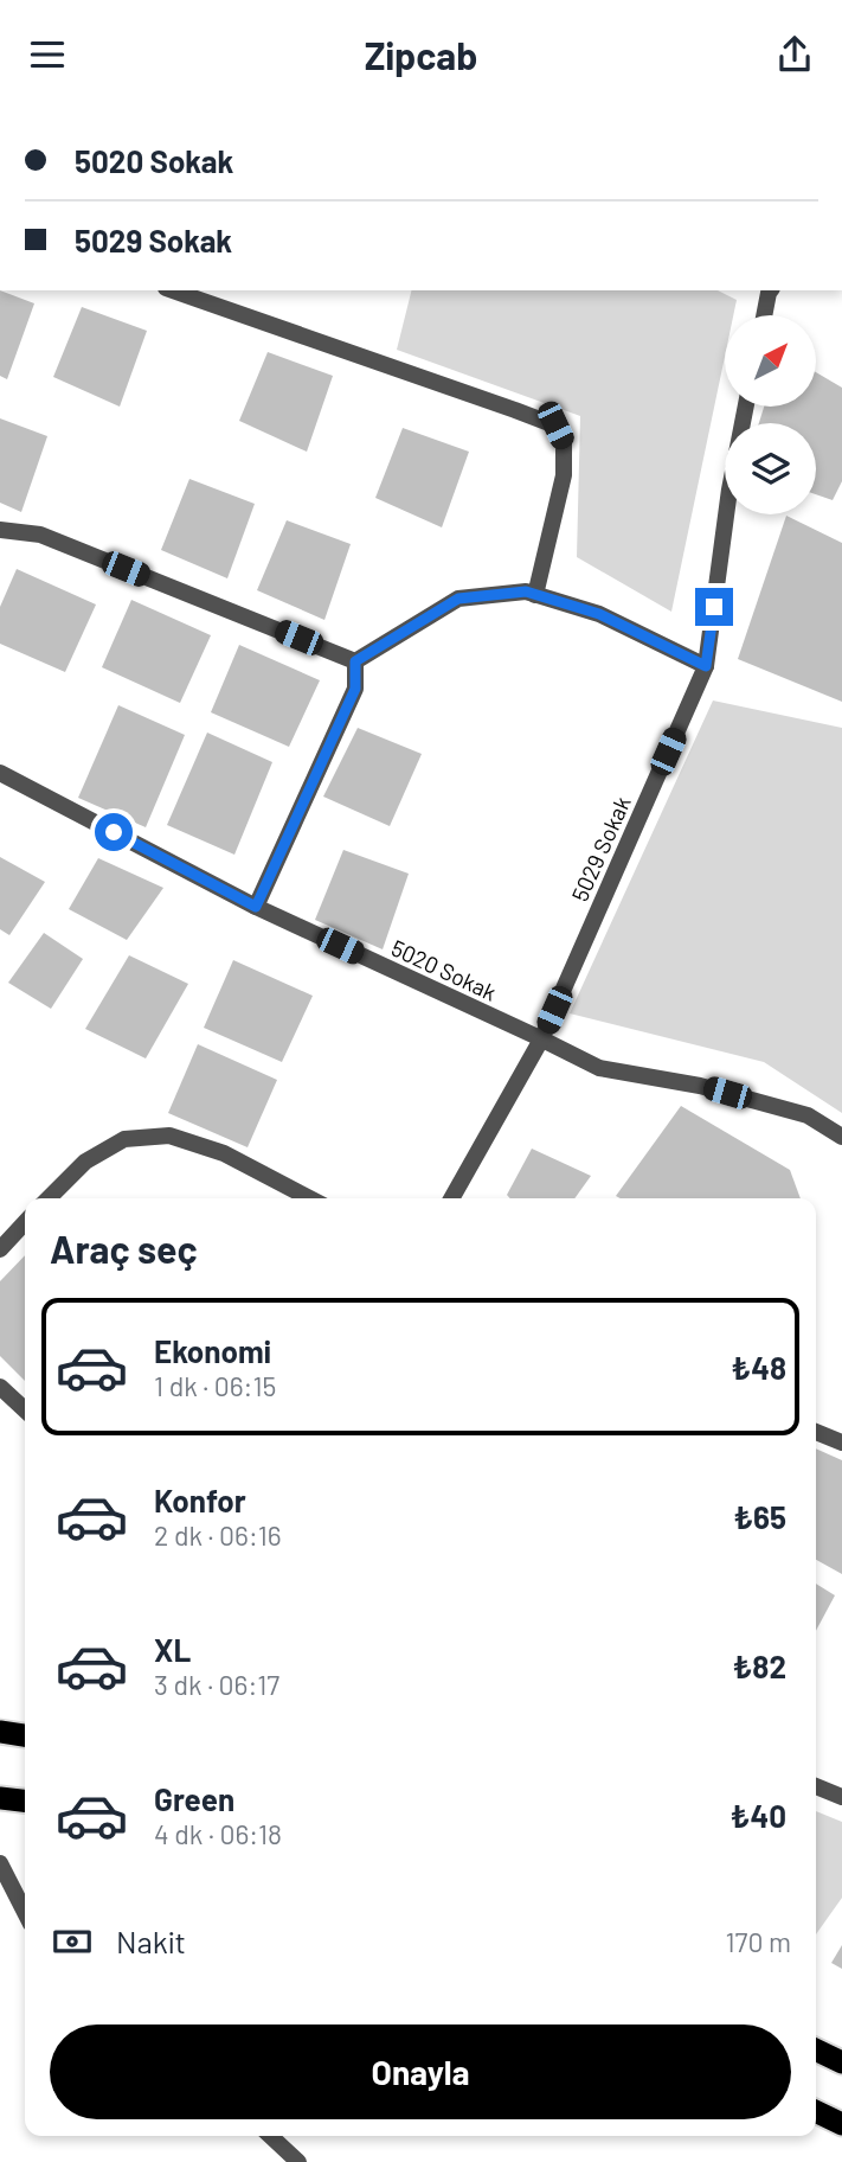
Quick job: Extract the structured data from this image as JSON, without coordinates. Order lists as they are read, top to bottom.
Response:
{
  "streets": {
    "street": ["5029 Sokak", "5020 Sokak"]
  },
  "crossings": [
    ["5029 Sokak", "5020 Sokak"]
  ],
  "north": "top right",
  "page": {
    "header": "Zipcab",
    "banner": ["5020 Sokak", "5029 Sokak"],
    "heading": "Araç seç",
    "list": [
      {
        "name": "Ekonomi",
        "note": "1 dk · 06:15",
        "value": "₺48"
      },
      {
        "name": "Konfor",
        "note": "2 dk · 06:16",
        "value": "₺65"
      },
      {
        "name": "XL",
        "note": "3 dk · 06:17",
        "value": "₺82"
      },
      {
        "name": "Green",
        "note": "4 dk · 06:18",
        "value": "₺40"
      }
    ],
    "pay": ["Nakit", "170 m"],
    "buttons": "Onayla"
  }
}
